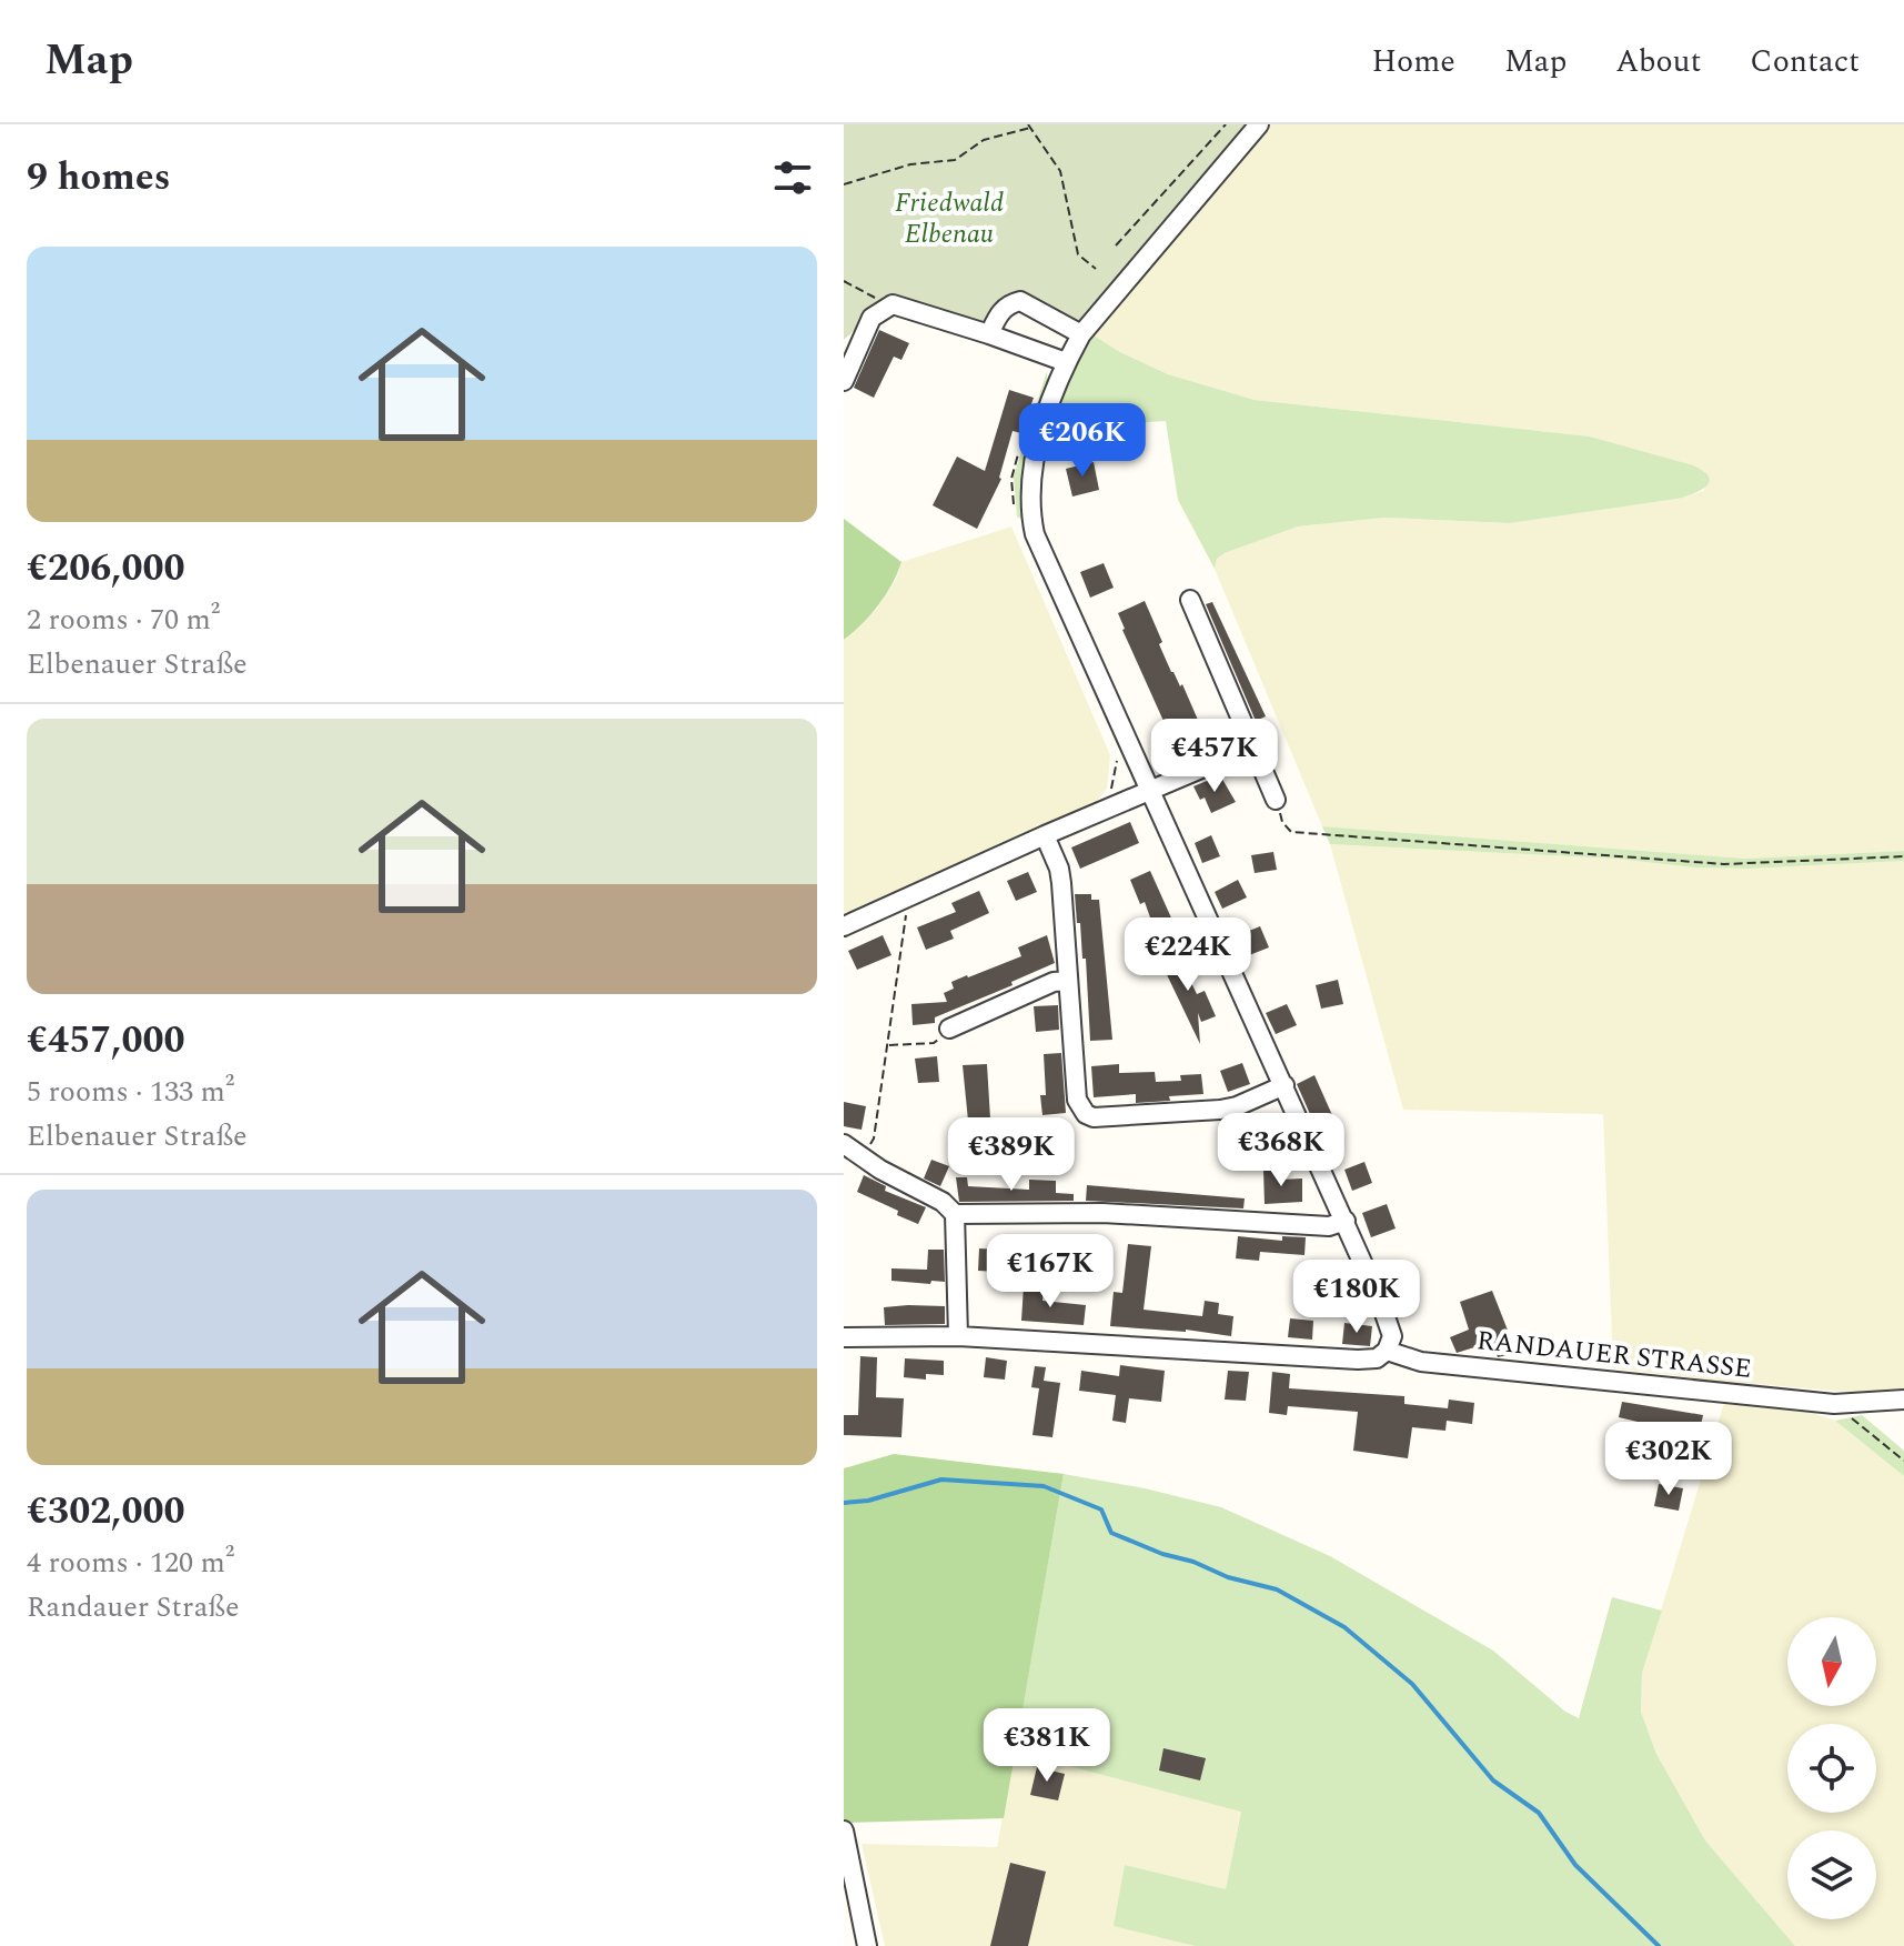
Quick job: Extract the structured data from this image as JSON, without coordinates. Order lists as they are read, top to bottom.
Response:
{
  "streets": {
    "street": ["RANDAUER STRASSE"]
  },
  "parks": ["Friedwald Elbenau"],
  "north": "bottom",
  "page": {
    "header": "Map",
    "nav": [
      "Home",
      "Map",
      "About",
      "Contact"
    ],
    "heading": "9 homes",
    "list": [
      {
        "name": "€206,000",
        "note": "2 rooms · 70 m² · Elbenauer Straße"
      },
      {
        "name": "€457,000",
        "note": "5 rooms · 133 m² · Elbenauer Straße"
      },
      {
        "name": "€302,000",
        "note": "4 rooms · 120 m² · Randauer Straße"
      }
    ],
    "price": [
      "€206K",
      "€457K",
      "€224K",
      "€368K",
      "€389K",
      "€167K",
      "€180K",
      "€302K",
      "€381K"
    ]
  }
}
